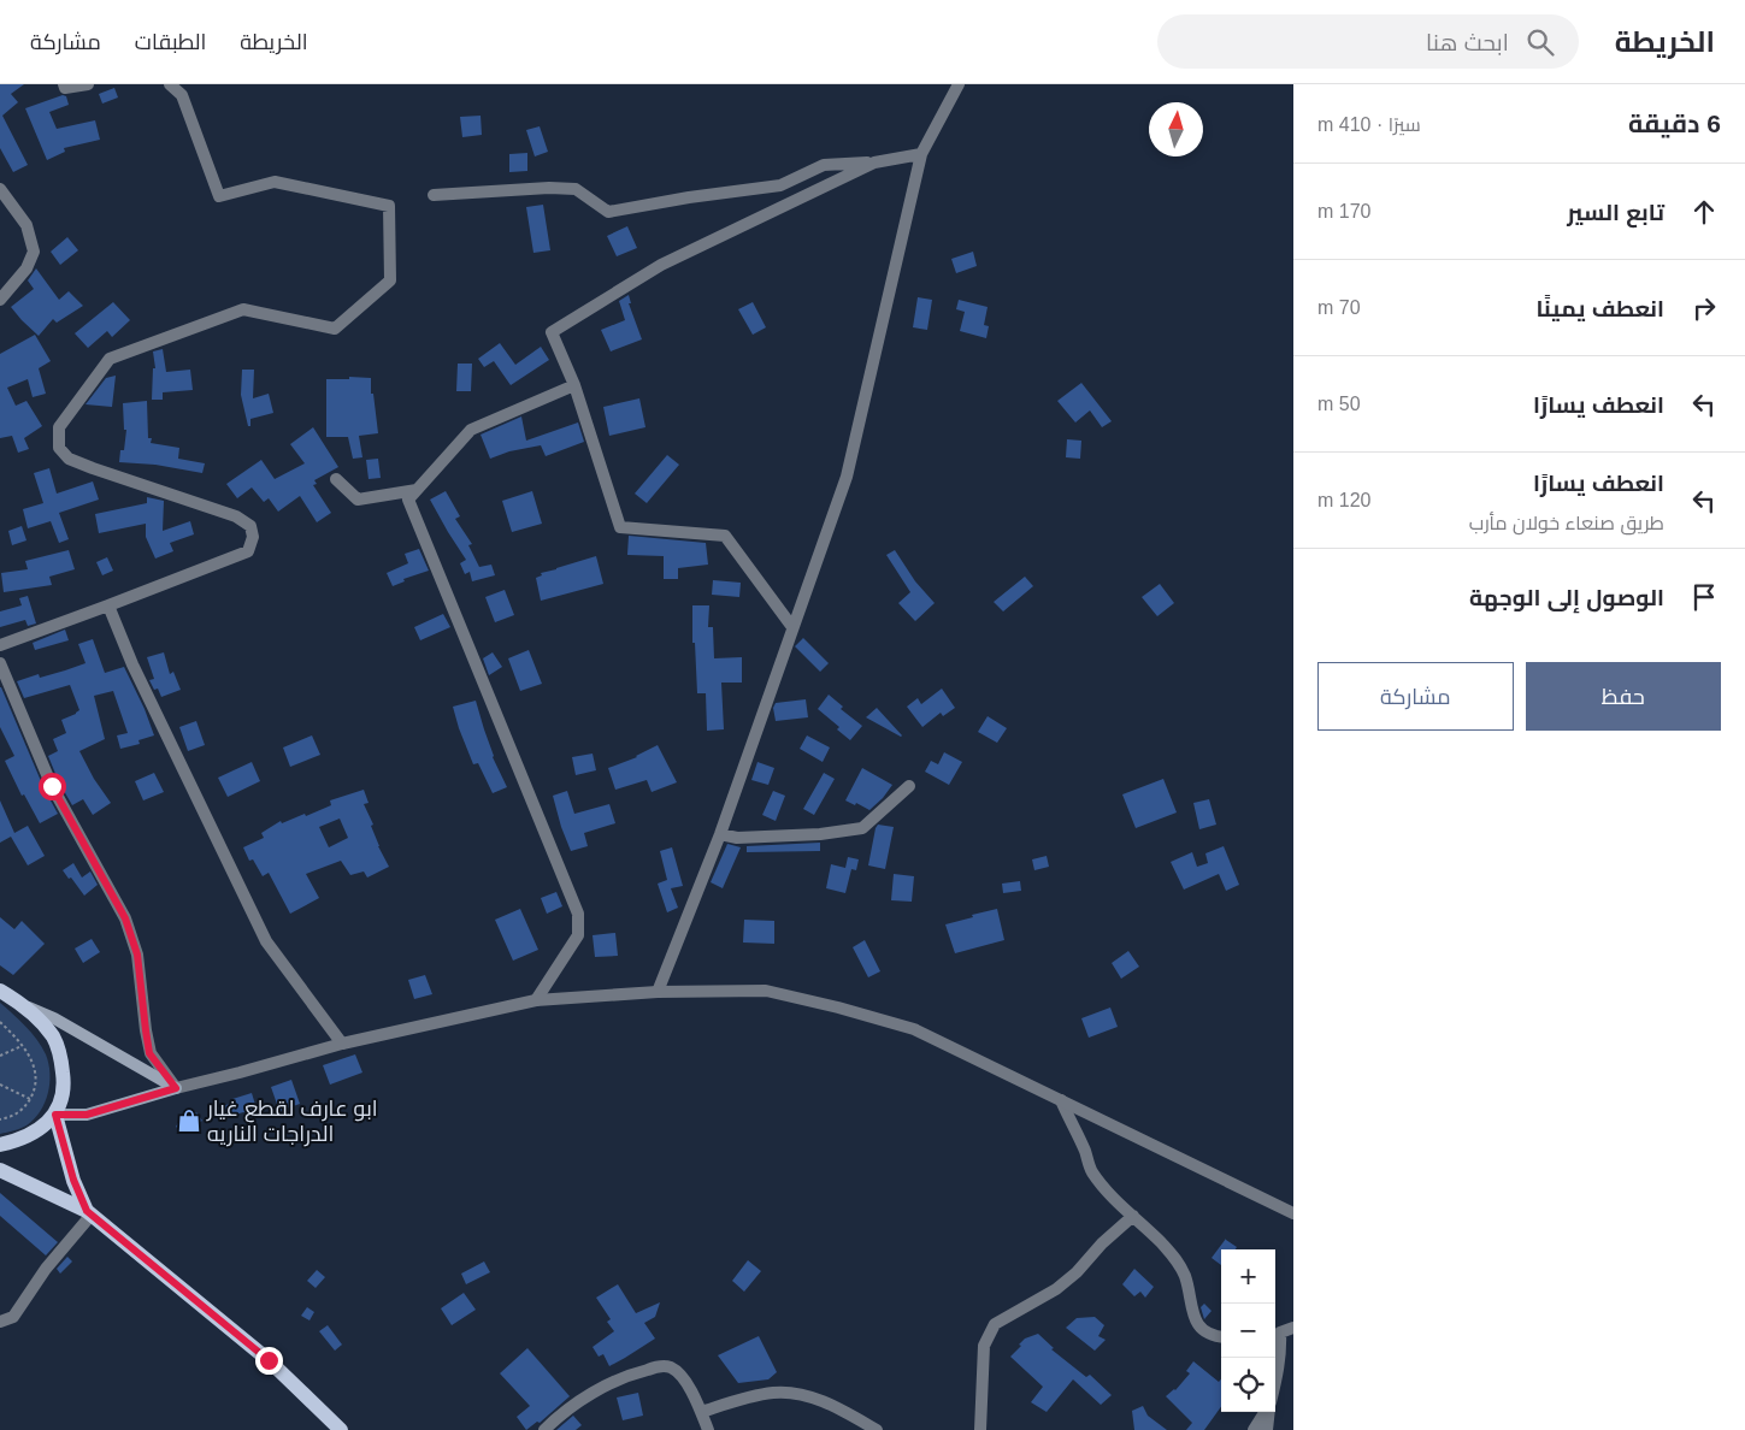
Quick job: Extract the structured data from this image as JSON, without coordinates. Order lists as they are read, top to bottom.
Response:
{
  "places": {
    "shop": ["ابو عارف لقطع غيار الدراجات الناريه"]
  },
  "north": "top",
  "page": {
    "header": "الخريطة",
    "search": "ابحث هنا",
    "nav": ["الخريطة", "الطبقات", "مشاركة"],
    "heading": ["6 دقيقة", "سيرًا · 410 m"],
    "list": [
      ["تابع السير", "170 m"],
      ["انعطف يمينًا", "70 m"],
      ["انعطف يسارًا", "50 m"],
      ["انعطف يسارًا", "طريق صنعاء خولان مأرب", "120 m"],
      "الوصول إلى الوجهة"
    ],
    "buttons": ["حفظ", "مشاركة"],
    "map_buttons": ["+", "−"]
  }
}
